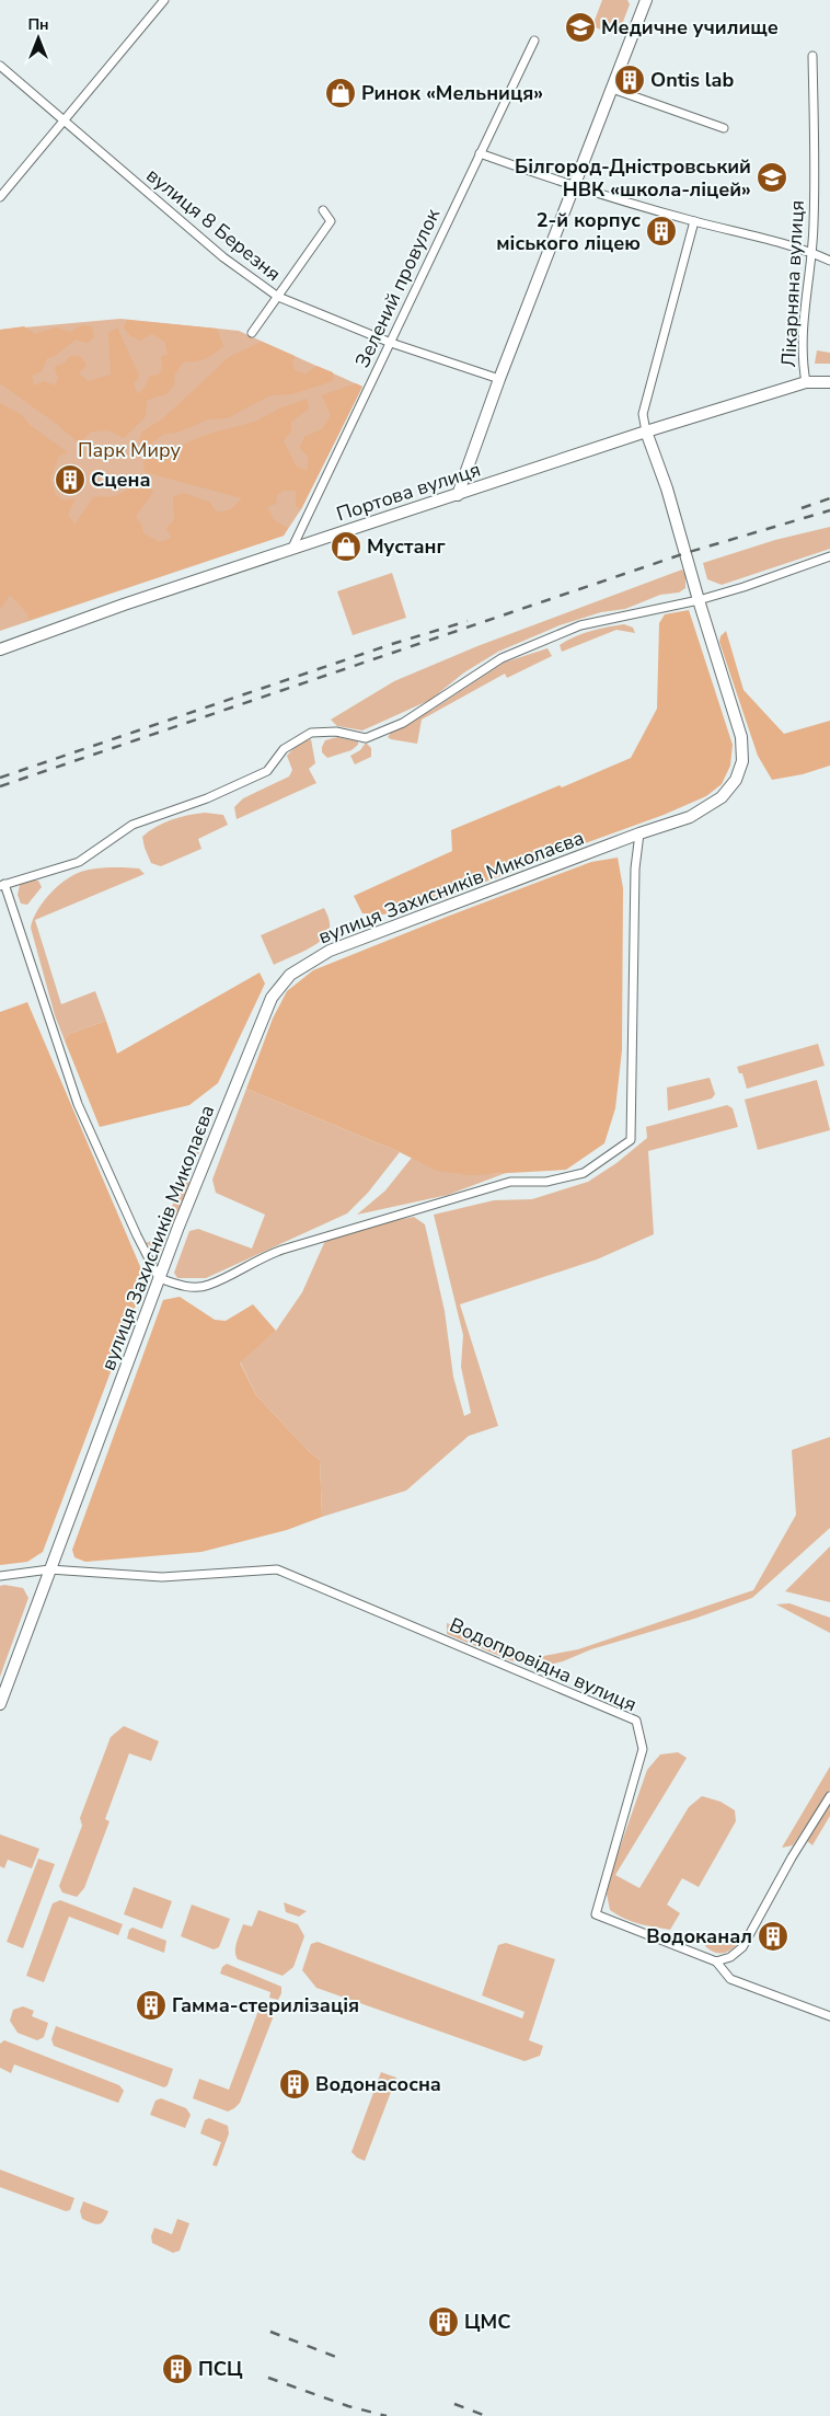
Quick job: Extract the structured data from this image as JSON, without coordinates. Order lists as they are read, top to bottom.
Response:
{
  "streets": {
    "street": [
      "вулиця 8 Березня",
      "Лікарняна вулиця",
      "Зелений провулок",
      "Портова вулиця",
      "вулиця Захисників Миколаєва",
      "Водопровідна вулиця"
    ]
  },
  "crossings": [
    ["вулиця 8 Березня", "Зелений провулок"],
    ["Лікарняна вулиця", "Портова вулиця"],
    ["Зелений провулок", "Портова вулиця"],
    ["Портова вулиця", "вулиця Захисників Миколаєва"],
    ["вулиця Захисників Миколаєва", "Водопровідна вулиця"]
  ],
  "parks": ["Парк Миру"],
  "places": {
    "school or university": ["Медичне училище", "Білгород-Дністровський НВК «школа-ліцей»"],
    "building": [
      "Ontis lab",
      "2-й корпус міського ліцею",
      "Сцена",
      "Водоканал",
      "Гамма-стерилізація",
      "Водонасосна",
      "ЦМС",
      "ПСЦ"
    ],
    "shop": ["Ринок «Мельниця»", "Мустанг"]
  },
  "north": "top"
}
